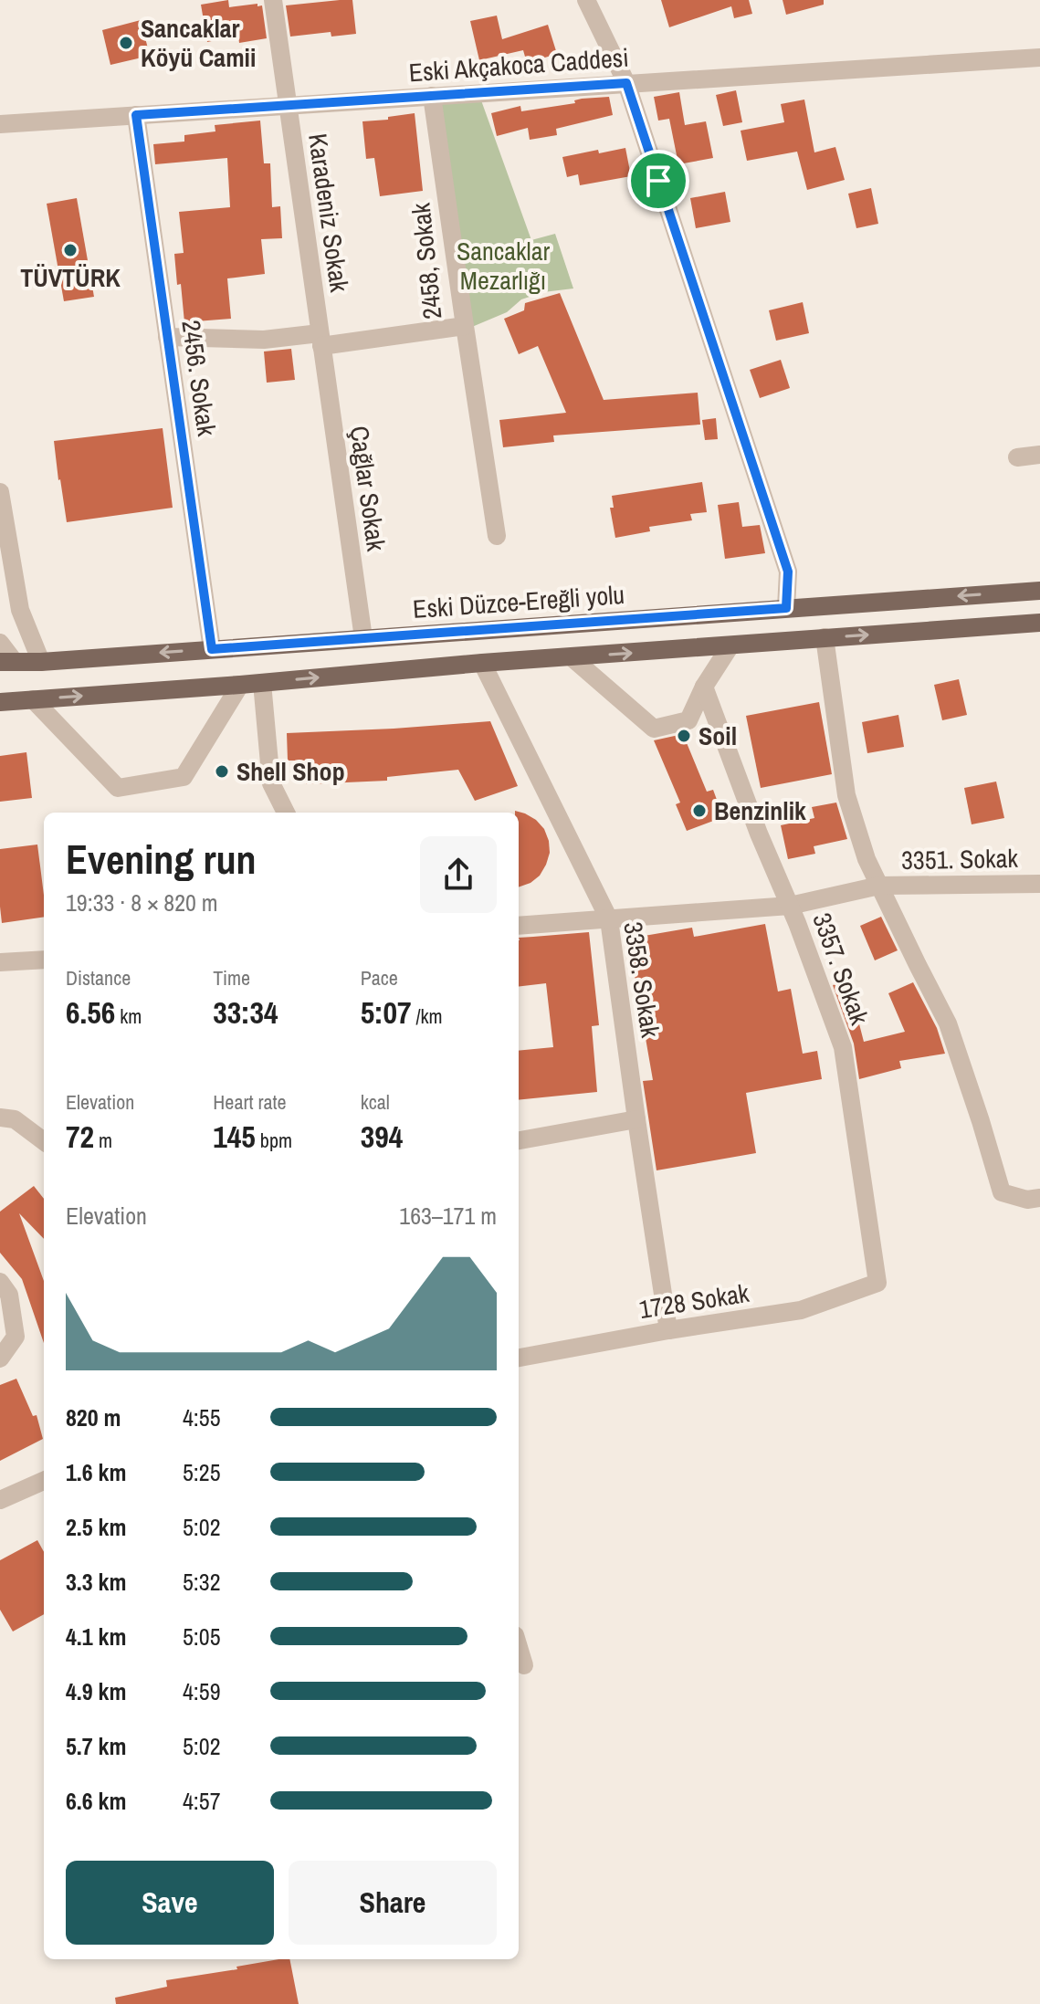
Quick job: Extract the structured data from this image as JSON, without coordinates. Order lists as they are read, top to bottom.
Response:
{
  "streets": {
    "main road": ["Eski Düzce-Ereğli yolu"],
    "street": [
      "Eski Akçakoca Caddesi",
      "Karadeniz Sokak",
      "2458, Sokak",
      "2456. Sokak",
      "Çağlar Sokak",
      "3351. Sokak",
      "3357. Sokak",
      "3358. Sokak",
      "1728 Sokak"
    ]
  },
  "crossings": [
    ["Eski Akçakoca Caddesi", "Karadeniz Sokak"],
    ["Eski Akçakoca Caddesi", "2458, Sokak"],
    ["Eski Akçakoca Caddesi", "2456. Sokak"],
    ["Karadeniz Sokak", "2458, Sokak"],
    ["Karadeniz Sokak", "Çağlar Sokak"],
    ["2458, Sokak", "2456. Sokak"],
    ["2458, Sokak", "Çağlar Sokak"],
    ["2456. Sokak", "Eski Düzce-Ereğli yolu"],
    ["Çağlar Sokak", "Eski Düzce-Ereğli yolu"],
    ["3351. Sokak", "3357. Sokak"],
    ["3351. Sokak", "3358. Sokak"],
    ["3357. Sokak", "1728 Sokak"],
    ["3358. Sokak", "1728 Sokak"]
  ],
  "parks": ["Sancaklar Mezarlığı"],
  "places": [
    "Sancaklar Köyü Camii",
    "TÜVTÜRK",
    "Soil",
    "Shell Shop",
    "Benzinlik"
  ],
  "page": {
    "heading": ["Evening run", "19:33 · 8 × 820 m"],
    "stats": [
      ["Distance", "6.56 km"],
      ["Time", "33:34"],
      ["Pace", "5:07 /km"],
      ["Elevation", "72 m"],
      ["Heart rate", "145 bpm"],
      ["kcal", "394"]
    ],
    "chart": ["Elevation", "163–171 m"],
    "list": [
      {
        "name": "820 m",
        "note": "4:55"
      },
      {
        "name": "1.6 km",
        "note": "5:25"
      },
      {
        "name": "2.5 km",
        "note": "5:02"
      },
      {
        "name": "3.3 km",
        "note": "5:32"
      },
      {
        "name": "4.1 km",
        "note": "5:05"
      },
      {
        "name": "4.9 km",
        "note": "4:59"
      },
      {
        "name": "5.7 km",
        "note": "5:02"
      },
      {
        "name": "6.6 km",
        "note": "4:57"
      }
    ],
    "buttons": ["Save", "Share"]
  }
}
